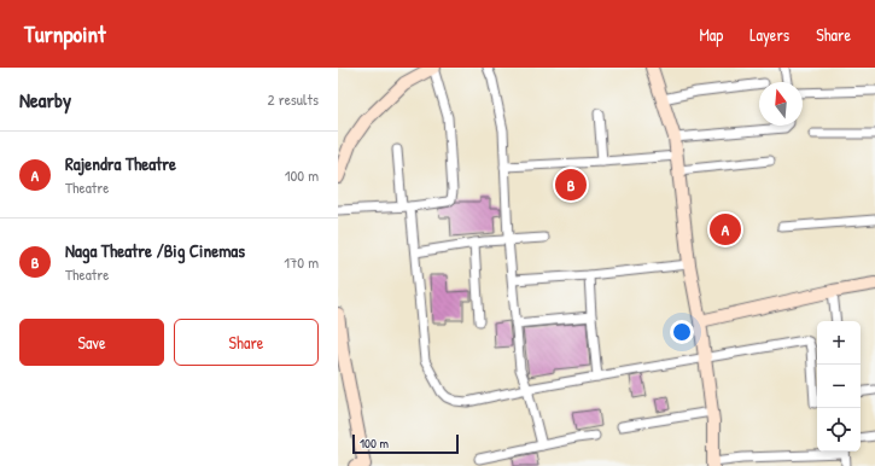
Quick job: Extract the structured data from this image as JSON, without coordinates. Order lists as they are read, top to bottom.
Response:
{
  "scale_bar": "100 m",
  "north": "top",
  "page": {
    "header": "Turnpoint",
    "nav": ["Map", "Layers", "Share"],
    "heading": ["Nearby", "2 results"],
    "list": [
      {
        "mark": "A",
        "name": "Rajendra Theatre",
        "note": "Theatre",
        "value": "100 m"
      },
      {
        "mark": "B",
        "name": "Naga Theatre /Big Cinemas",
        "note": "Theatre",
        "value": "170 m"
      }
    ],
    "pins": ["B", "A"],
    "buttons": ["Save", "Share"],
    "map_buttons": ["+", "−"],
    "scale": "100 m"
  }
}
